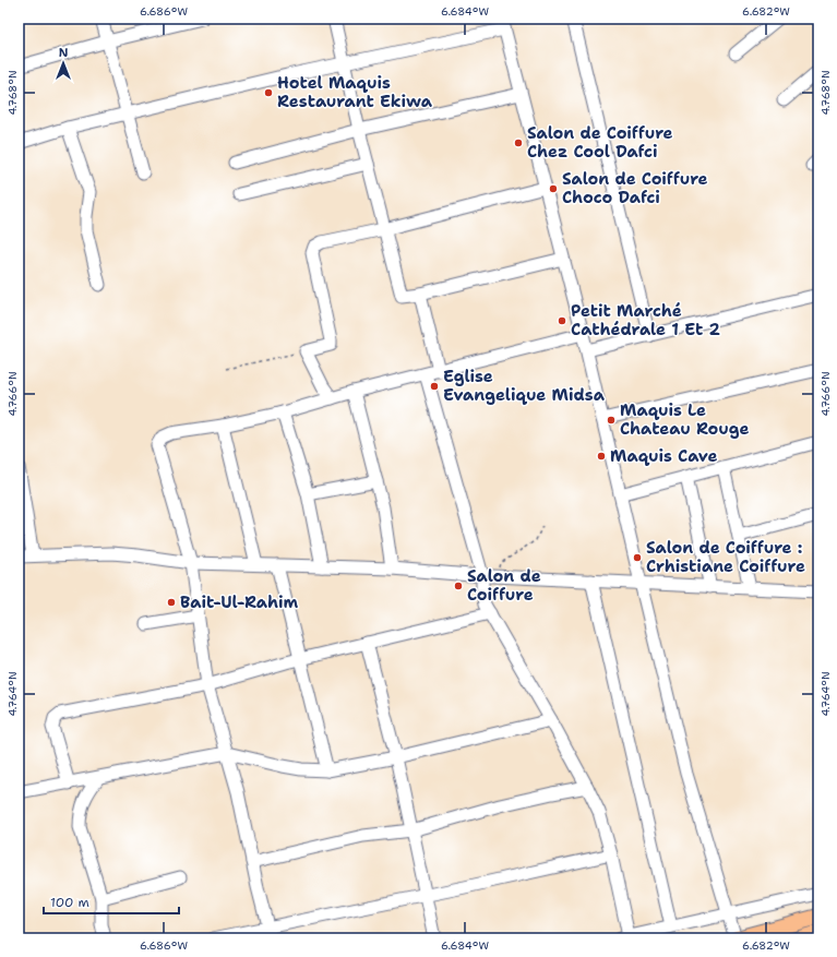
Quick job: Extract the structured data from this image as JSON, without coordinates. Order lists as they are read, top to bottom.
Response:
{
  "places": [
    "Hotel Maquis Restaurant Ekiwa",
    "Salon de Coiffure Chez Cool Dafci",
    "Salon de Coiffure Choco Dafci",
    "Petit Marché Cathédrale 1 Et 2",
    "Eglise Evangelique Midsa",
    "Maquis Le Chateau Rouge",
    "Maquis Cave",
    "Salon de Coiffure : Crhistiane Coiffure",
    "Salon de Coiffure",
    "Bait-Ul-Rahim"
  ],
  "scale_bar": "100 m",
  "north": "top",
  "coordinates": [
    "6.686°W",
    "6.684°W",
    "6.682°W",
    "4.768°N",
    "4.766°N",
    "4.764°N"
  ]
}
